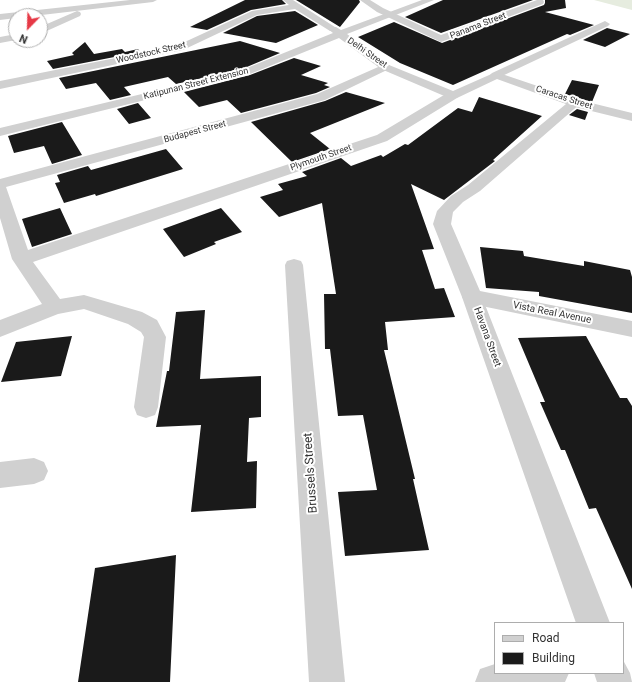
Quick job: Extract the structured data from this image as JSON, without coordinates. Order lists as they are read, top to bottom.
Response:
{
  "streets": {
    "street": [
      "Panama Street",
      "Woodstock Street",
      "Delhi Street",
      "Katipunan Street Extension",
      "Caracas Street",
      "Budapest Street",
      "Plymouth Street",
      "Vista Real Avenue",
      "Havana Street",
      "Brussels Street"
    ]
  },
  "crossings": [
    ["Panama Street", "Katipunan Street Extension"],
    ["Woodstock Street", "Delhi Street"],
    ["Delhi Street", "Katipunan Street Extension"],
    ["Delhi Street", "Budapest Street"],
    ["Delhi Street", "Plymouth Street"],
    ["Caracas Street", "Plymouth Street"],
    ["Caracas Street", "Havana Street"],
    ["Vista Real Avenue", "Havana Street"]
  ],
  "legend": ["Road", "Building"],
  "north": "bottom left"
}
